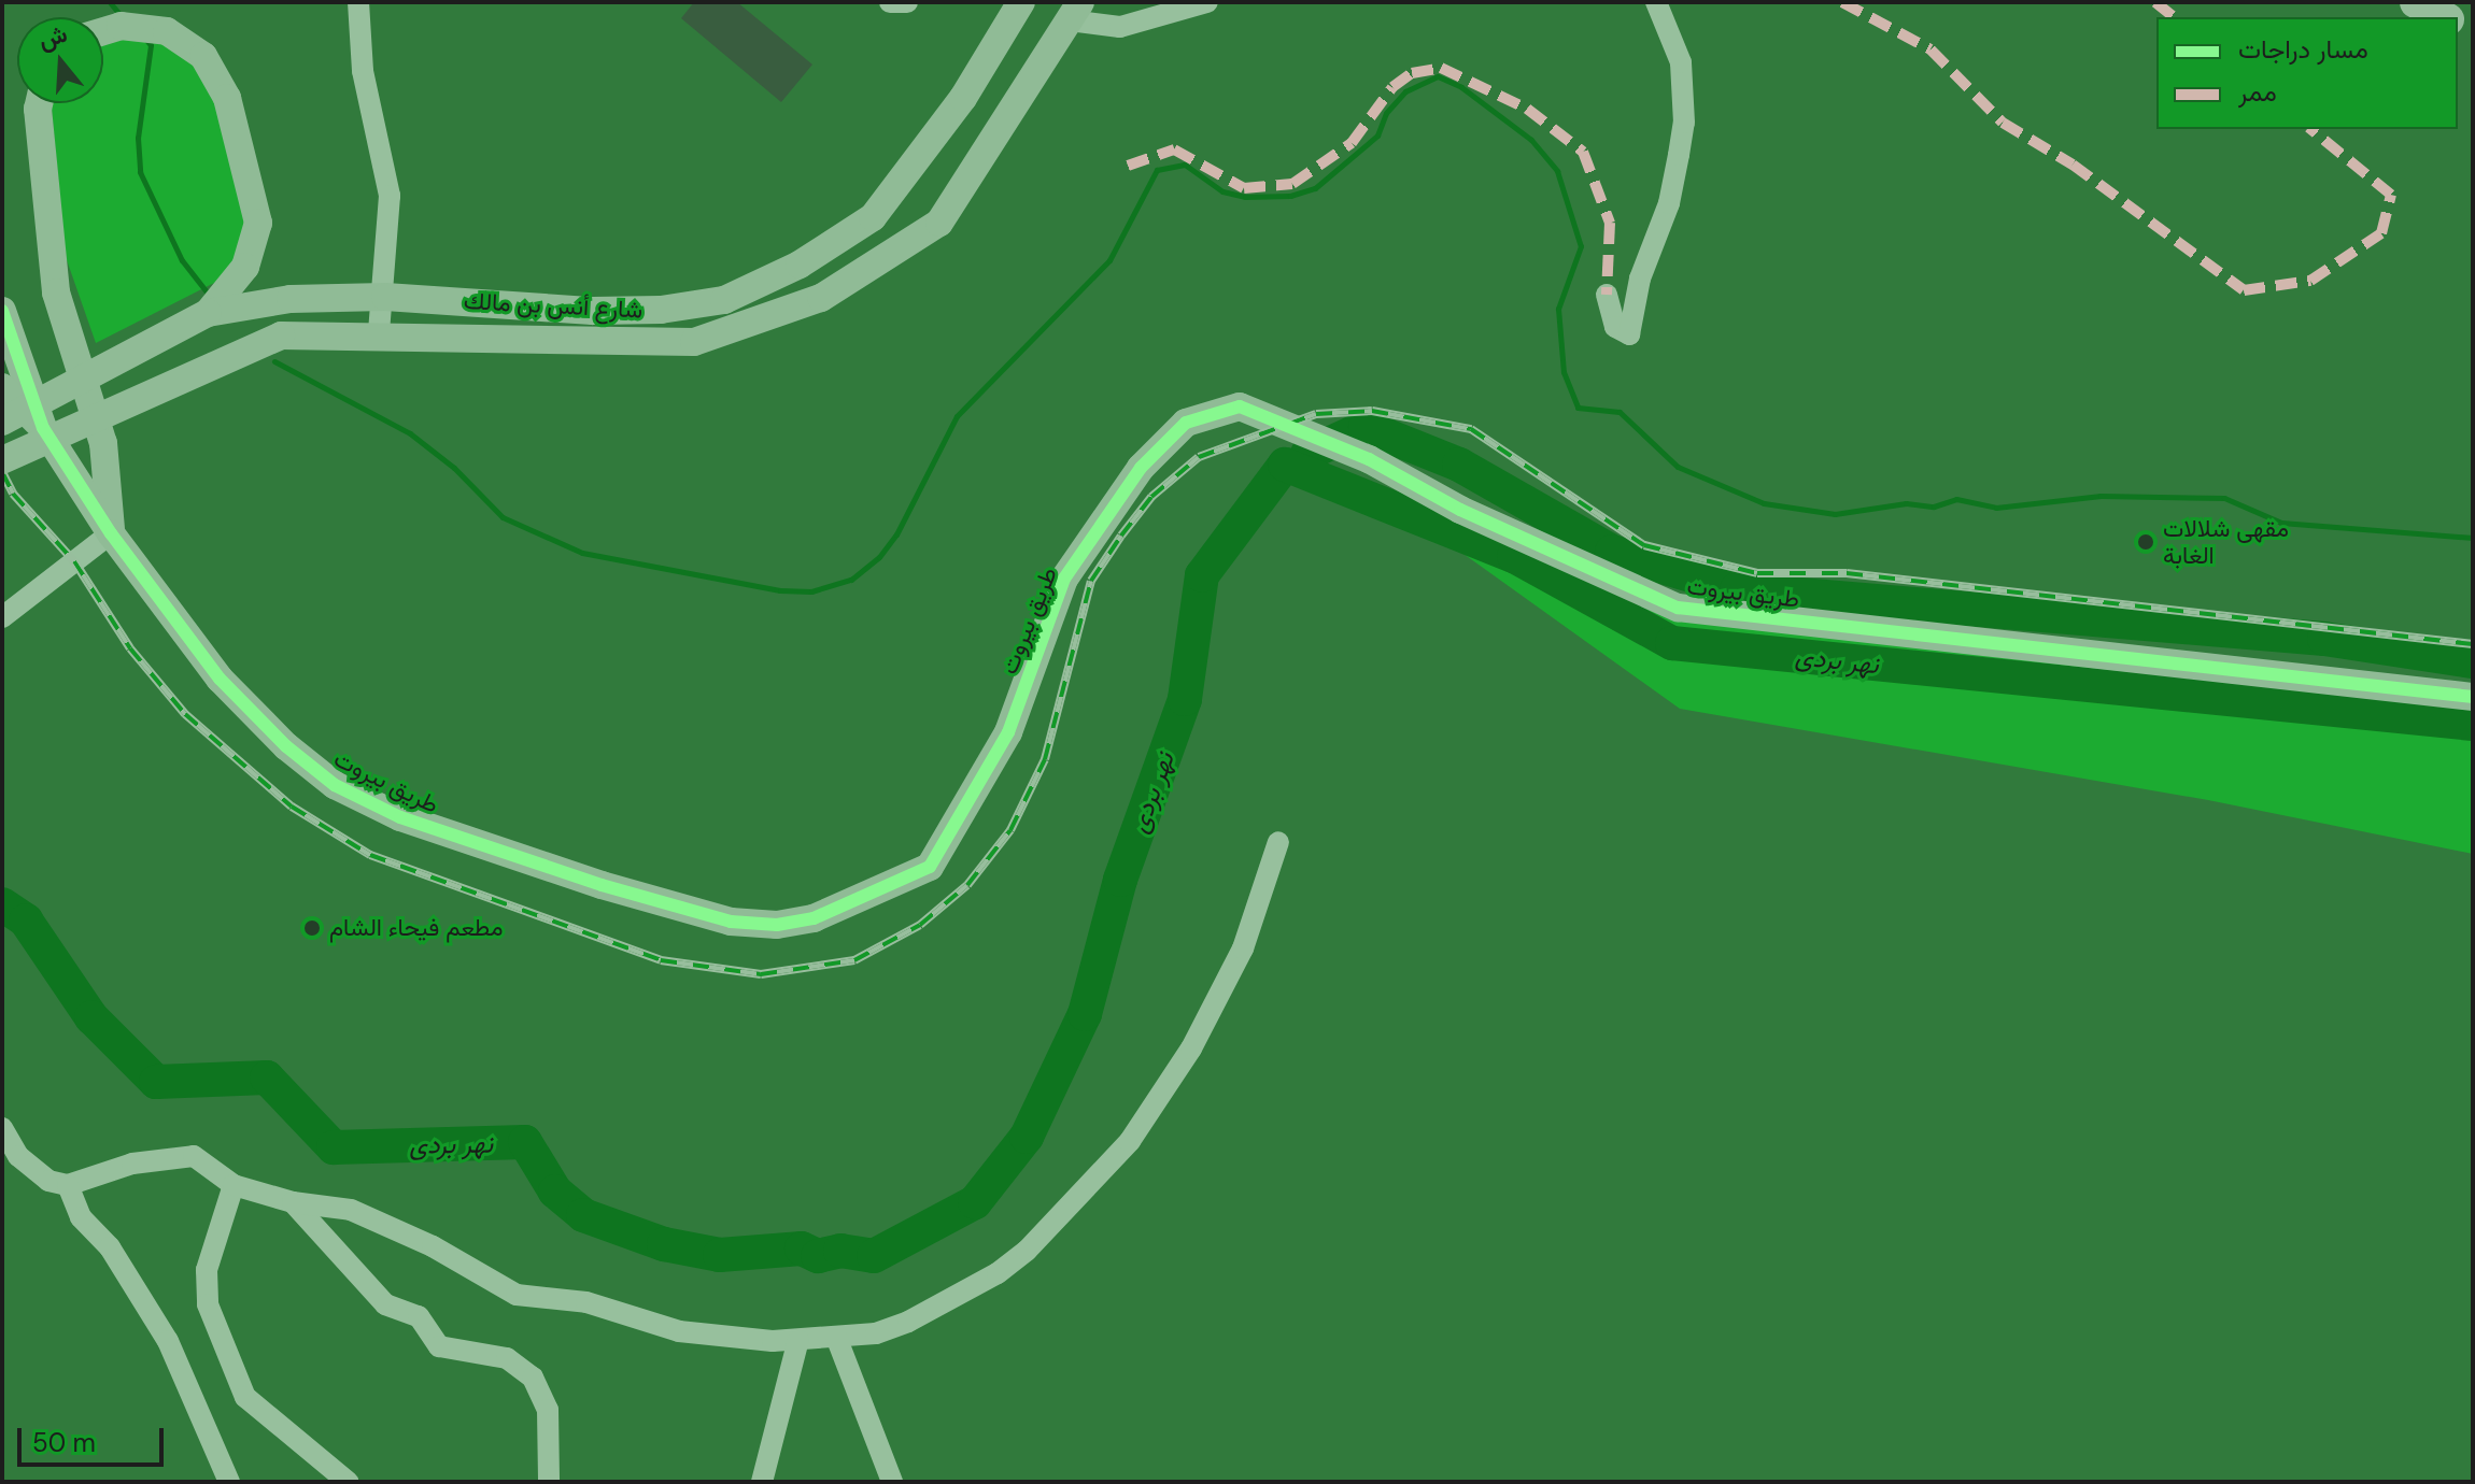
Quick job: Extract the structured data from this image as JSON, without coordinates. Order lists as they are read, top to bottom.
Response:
{
  "streets": {
    "main road": ["شارع أنس بن مالك", "طريق بيروت"]
  },
  "water": ["نهر بردى"],
  "places": ["مقهى شلالات الغابة", "مطعم فيحاء الشام"],
  "legend": ["مسار دراجات", "ممر"],
  "scale_bar": "50 m",
  "north": "top"
}
